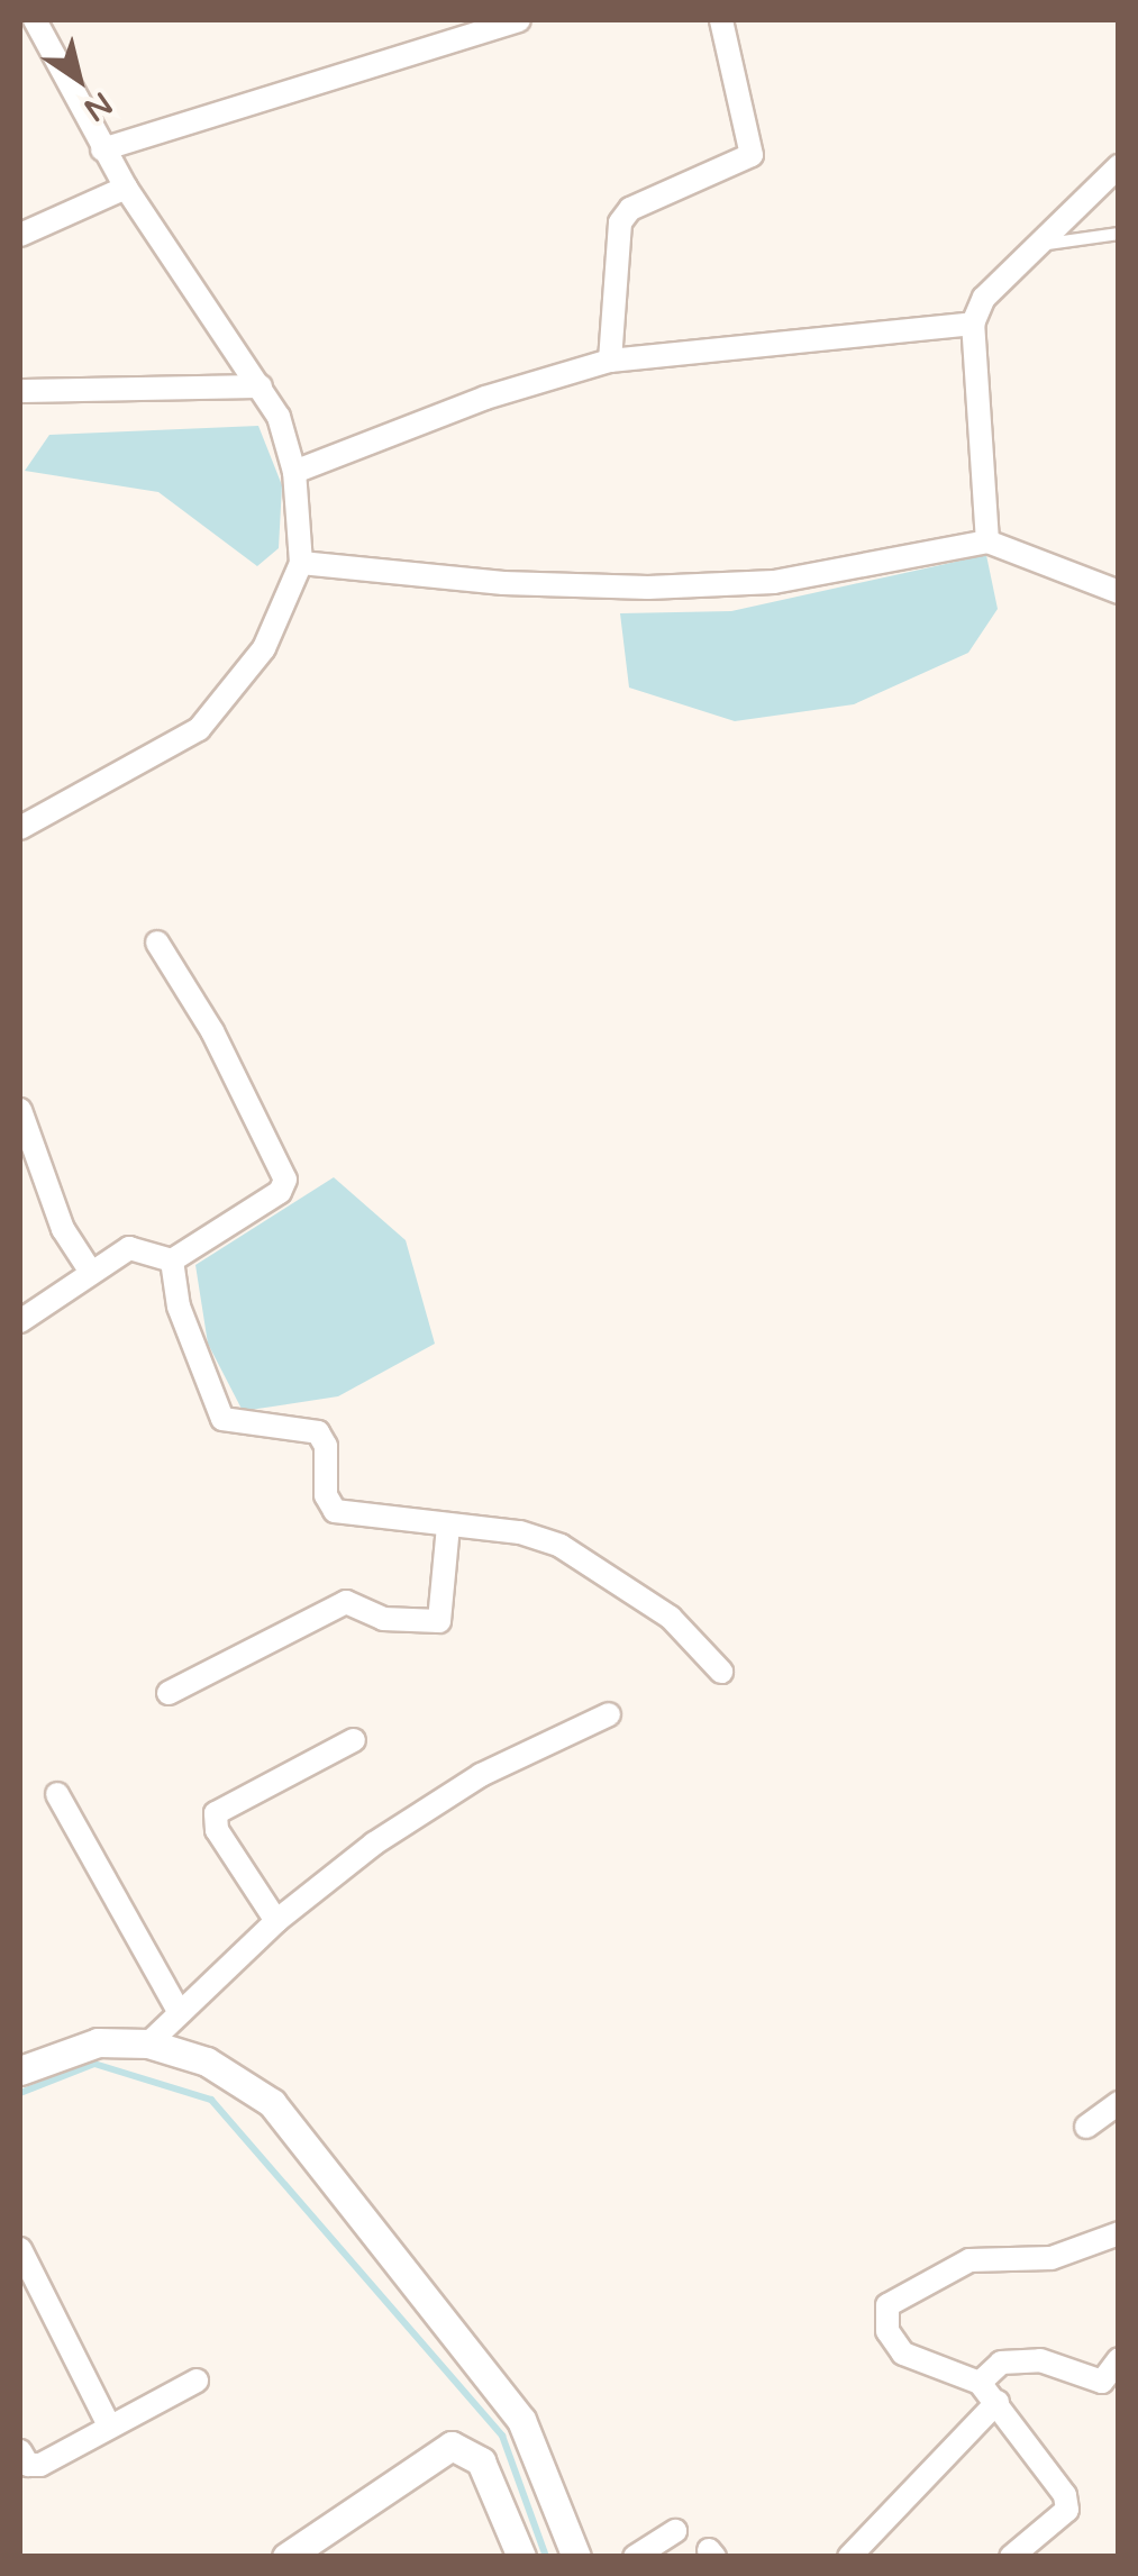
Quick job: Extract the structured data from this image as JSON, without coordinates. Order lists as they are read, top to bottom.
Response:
{
  "north": "bottom right"
}
